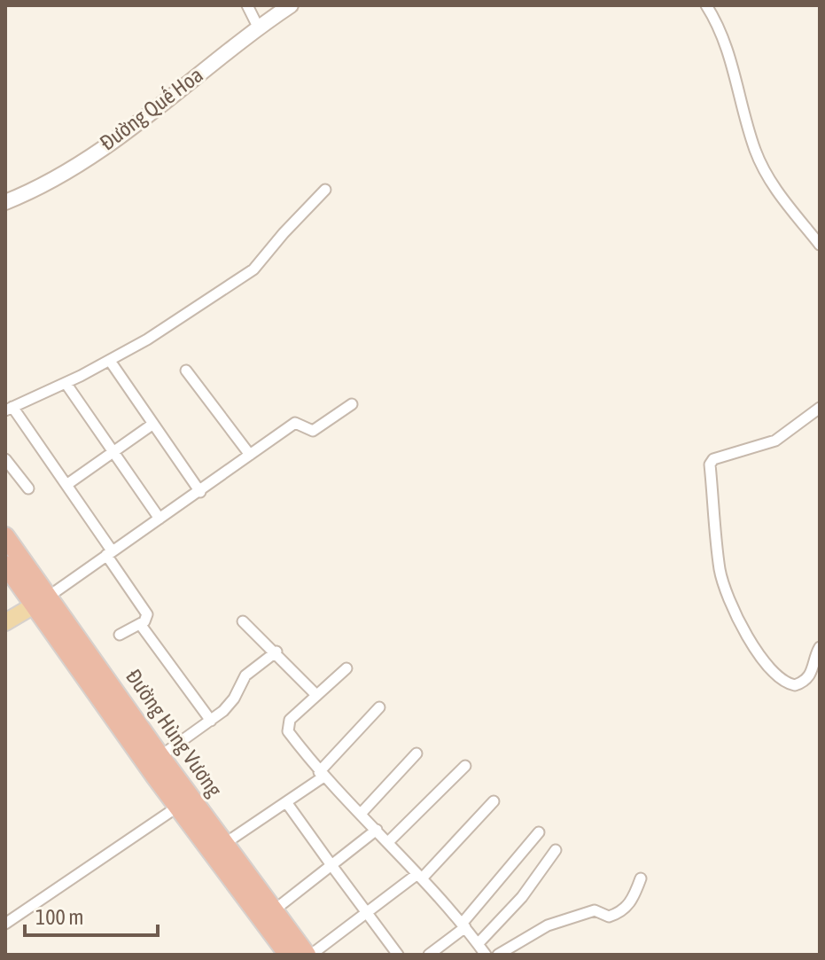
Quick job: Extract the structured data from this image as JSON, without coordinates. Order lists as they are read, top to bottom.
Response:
{
  "streets": {
    "highway": ["Đường Hùng Vương"],
    "street": ["Đường Quế Hoa"]
  },
  "scale_bar": "100 m"
}
